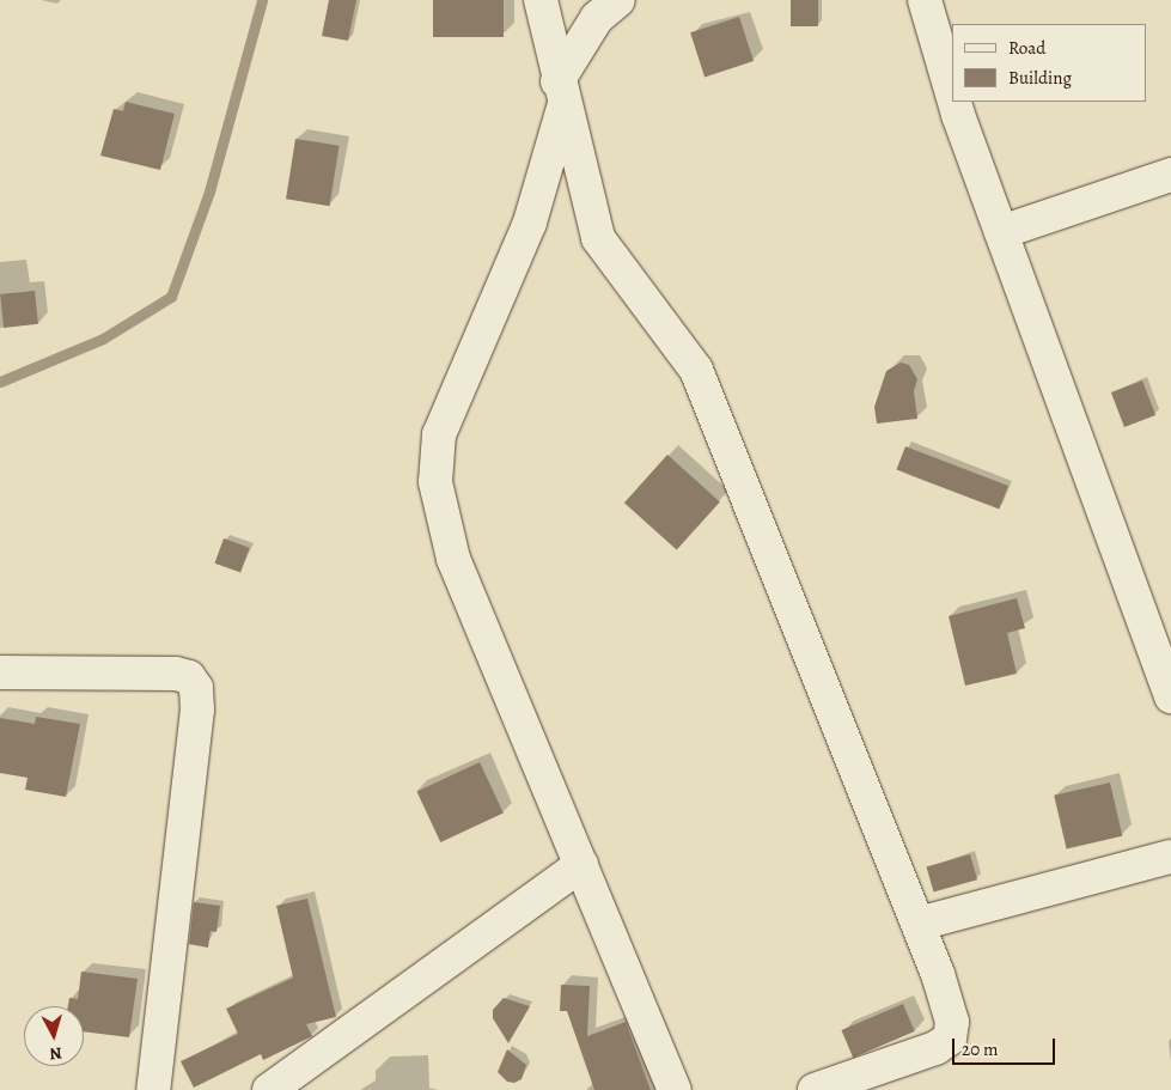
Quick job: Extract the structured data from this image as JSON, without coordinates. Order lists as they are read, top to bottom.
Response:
{
  "legend": ["Road", "Building"],
  "scale_bar": "20 m",
  "north": "bottom"
}
